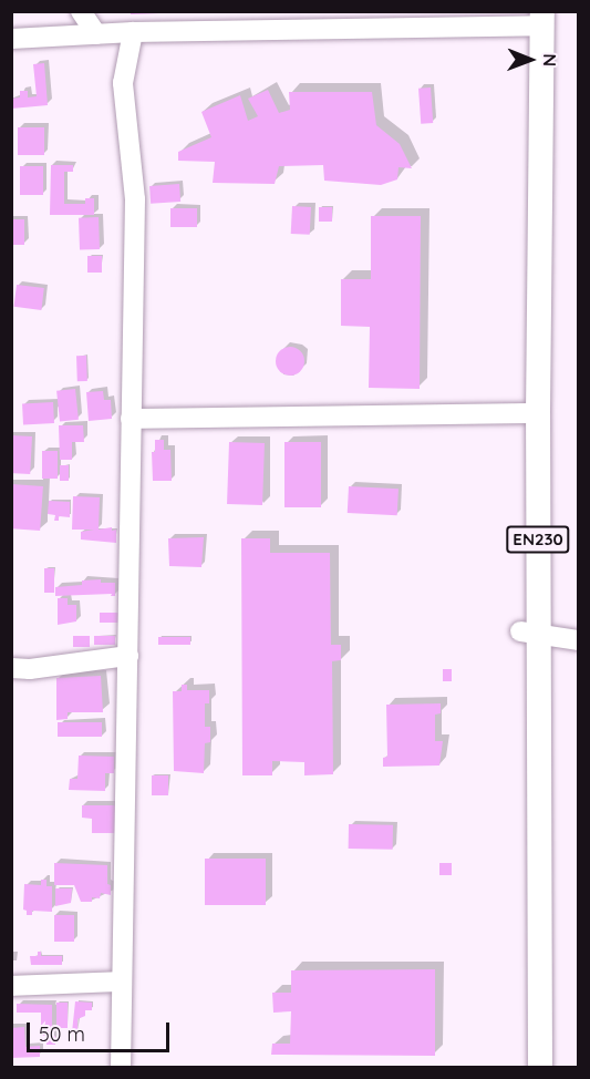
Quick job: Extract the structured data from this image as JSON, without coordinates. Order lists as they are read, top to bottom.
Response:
{
  "streets": {
    "main road": ["EN230"]
  },
  "scale_bar": "50 m",
  "north": "right"
}
